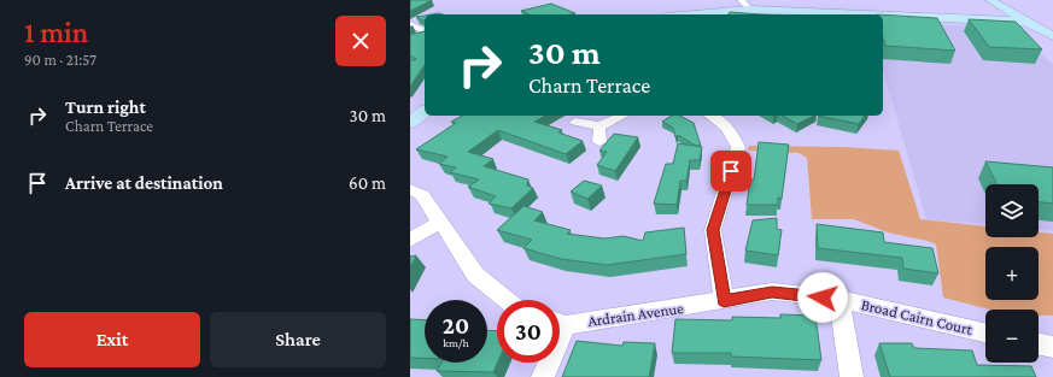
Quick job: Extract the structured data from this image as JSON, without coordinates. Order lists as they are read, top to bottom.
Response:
{
  "streets": {
    "street": ["Ardrain Avenue", "Broad Cairn Court"]
  },
  "crossings": [
    ["Ardrain Avenue", "Broad Cairn Court"]
  ],
  "page": {
    "heading": ["1 min", "90 m · 21:57"],
    "turn": ["30 m", "Charn Terrace"],
    "list": [
      {
        "name": "Turn right",
        "note": "Charn Terrace",
        "value": "30 m"
      },
      {
        "name": "Arrive at destination",
        "value": "60 m"
      }
    ],
    "map_buttons": ["+", "−"],
    "speed": "20 km/h",
    "limit": "30",
    "buttons": ["Exit", "Share"]
  }
}
